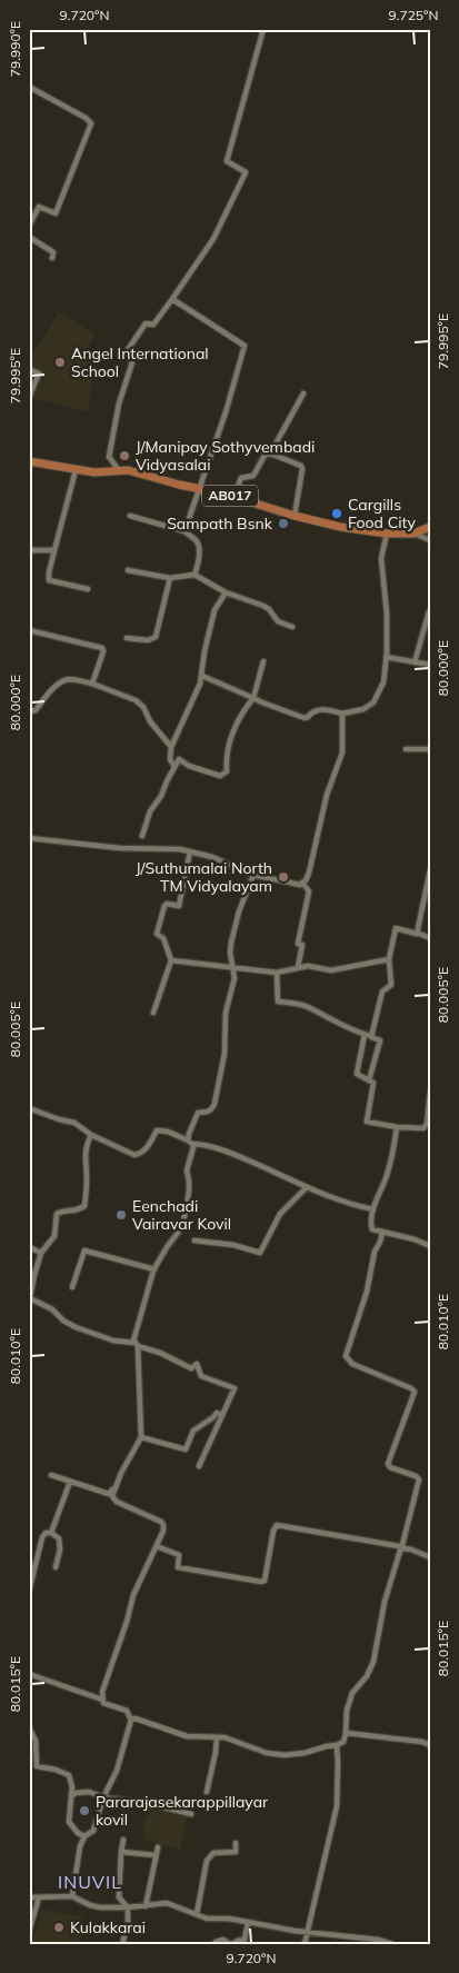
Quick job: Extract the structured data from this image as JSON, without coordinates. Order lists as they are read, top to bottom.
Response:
{
  "streets": {
    "main road": ["AB017"]
  },
  "districts": ["INUVIL"],
  "places": [
    "Angel International School",
    "J/Manipay Sothyvembadi Vidyasalai",
    "Cargills Food City",
    "Sampath Bsnk",
    "J/Suthumalai North TM Vidyalayam",
    "Eenchadi Vairavar Kovil",
    "Pararajasekarappillayar kovil",
    "Kulakkarai"
  ],
  "coordinates": [
    "9.720°N",
    "9.725°N",
    "79.990°E",
    "79.995°E",
    "80.000°E",
    "80.005°E",
    "80.010°E",
    "80.015°E"
  ]
}
